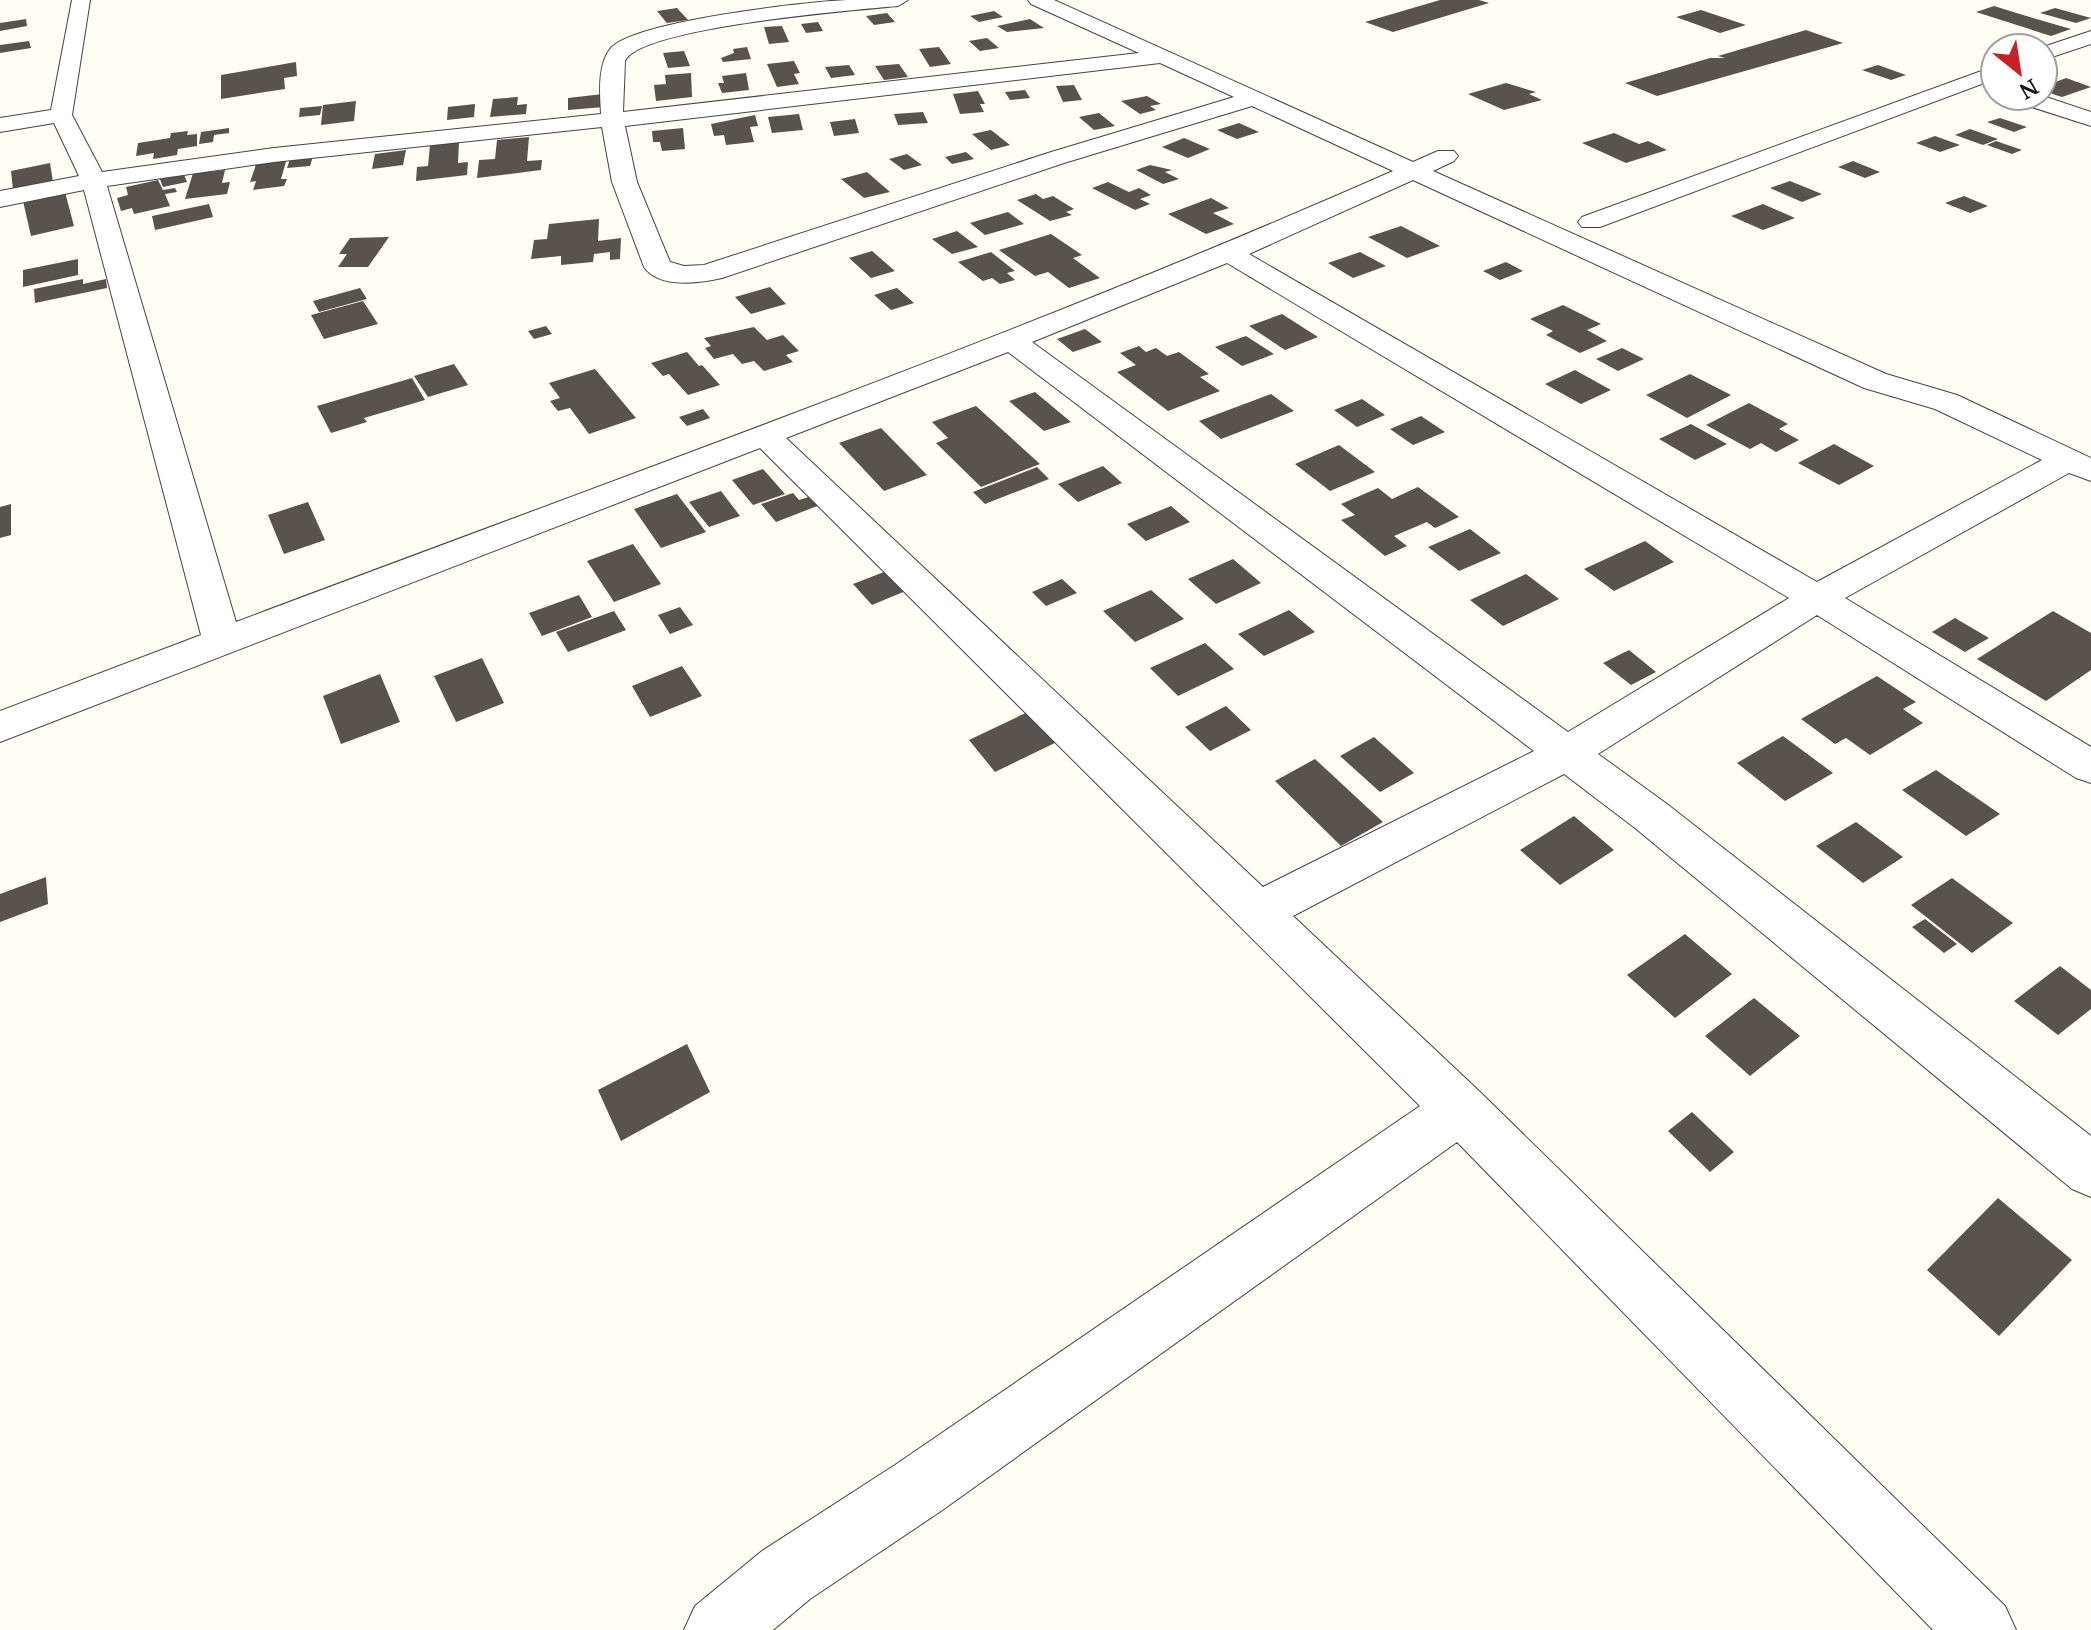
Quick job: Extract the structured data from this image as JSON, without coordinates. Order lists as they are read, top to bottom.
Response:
{
  "north": "bottom right"
}
